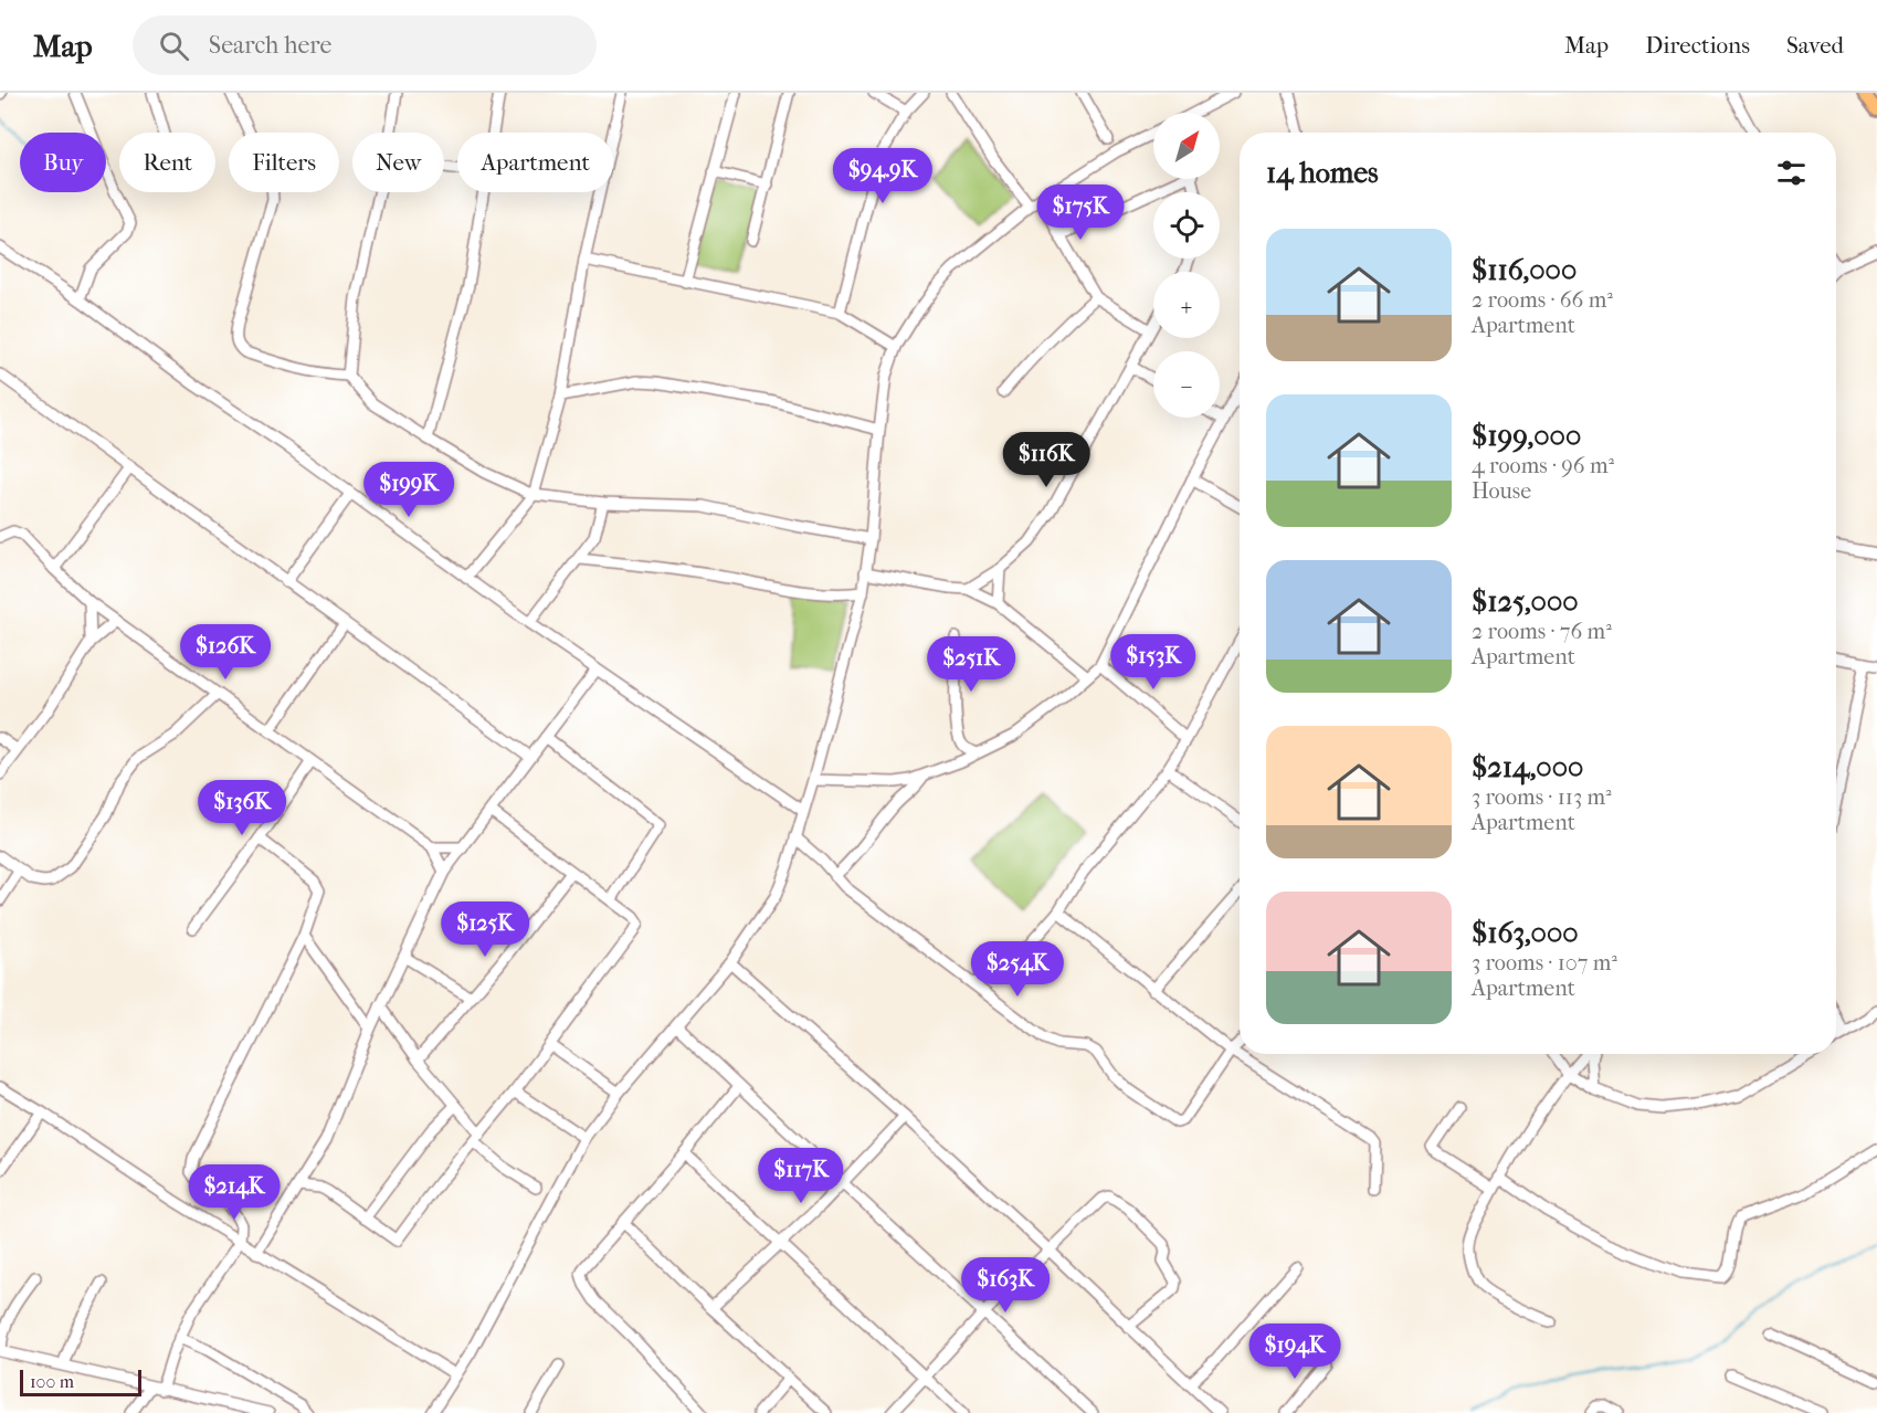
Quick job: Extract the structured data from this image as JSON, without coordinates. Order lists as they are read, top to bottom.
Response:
{
  "scale_bar": "100 m",
  "north": "top right",
  "page": {
    "header": "Map",
    "search": "Search here",
    "nav": ["Map", "Directions", "Saved"],
    "map_buttons": ["+", "−"],
    "chip": [
      "Buy",
      "Rent",
      "Filters",
      "New",
      "Apartment"
    ],
    "heading": "14 homes",
    "price": [
      "$94.9K",
      "$175K",
      "$116K",
      "$199K",
      "$126K",
      "$153K",
      "$251K",
      "$136K",
      "$125K",
      "$254K",
      "$117K",
      "$214K",
      "$163K",
      "$194K"
    ],
    "list": [
      {
        "name": "$116,000",
        "note": "2 rooms · 66 m² · Apartment"
      },
      {
        "name": "$199,000",
        "note": "4 rooms · 96 m² · House"
      },
      {
        "name": "$125,000",
        "note": "2 rooms · 76 m² · Apartment"
      },
      {
        "name": "$214,000",
        "note": "3 rooms · 113 m² · Apartment"
      },
      {
        "name": "$163,000",
        "note": "3 rooms · 107 m² · Apartment"
      }
    ],
    "scale": "100 m"
  }
}
